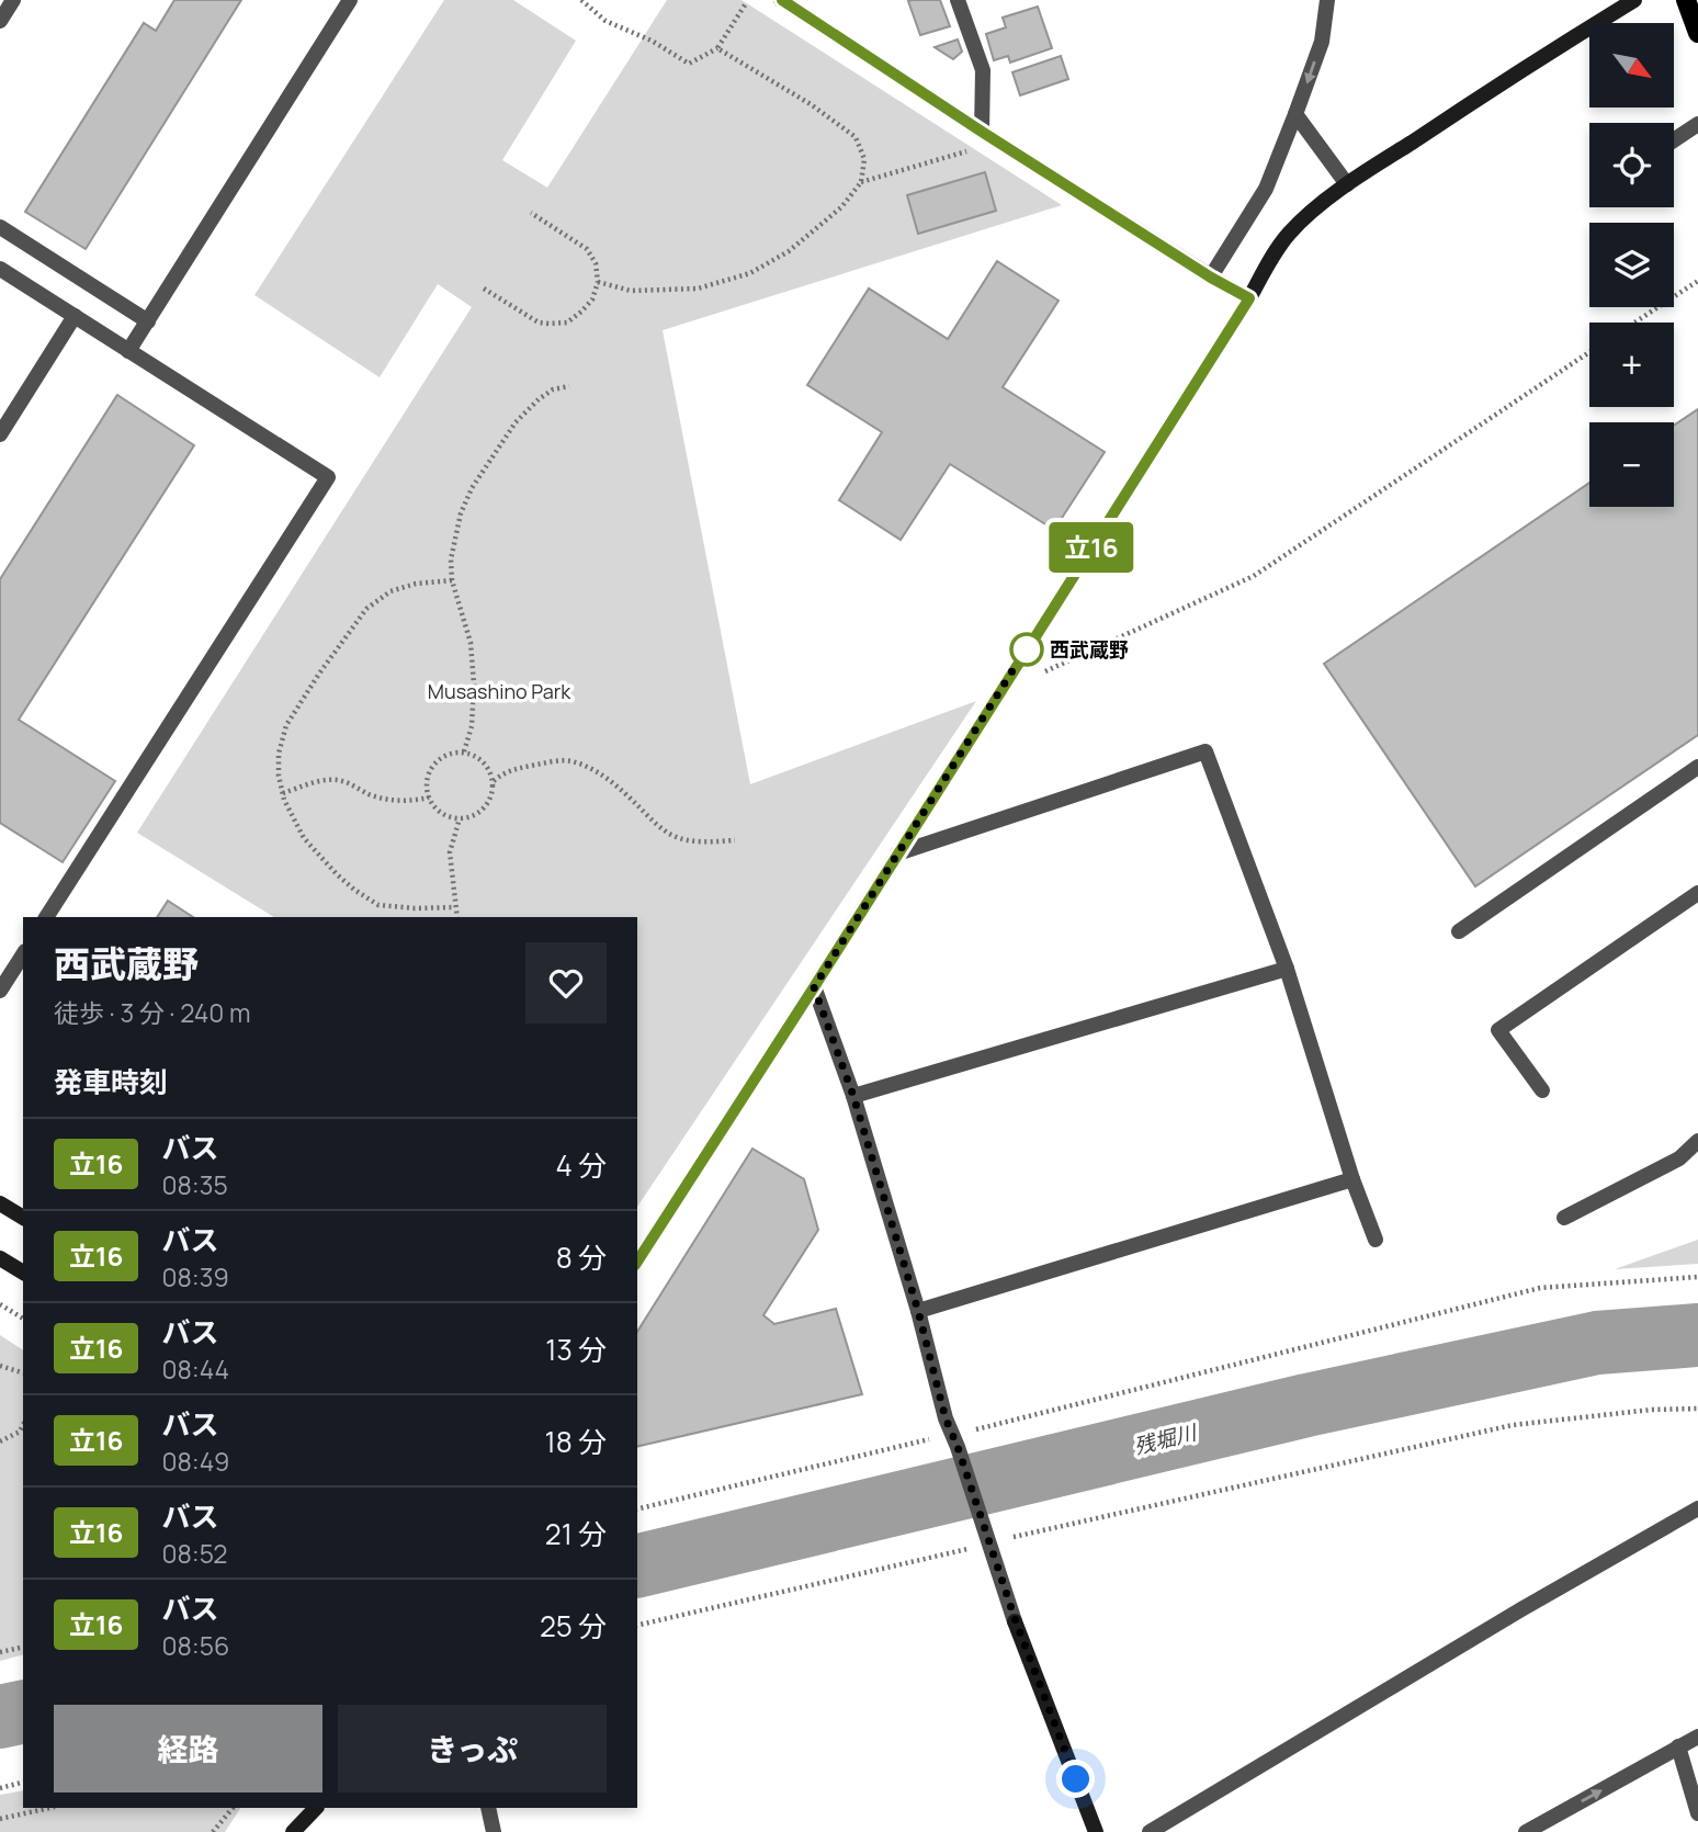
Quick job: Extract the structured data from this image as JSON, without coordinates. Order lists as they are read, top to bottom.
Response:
{
  "water": ["残堀川"],
  "parks": ["Musashino Park"],
  "places": ["西武蔵野"],
  "lines": ["bus line 立16"],
  "north": "bottom right",
  "page": {
    "on_map": "立16",
    "map_buttons": ["+", "−"],
    "heading": [
      ["西武蔵野", "徒歩 · 3 分 · 240 m"],
      "発車時刻"
    ],
    "list": [
      {
        "mark": "立16",
        "name": "バス",
        "note": "08:35",
        "value": "4 分"
      },
      {
        "mark": "立16",
        "name": "バス",
        "note": "08:39",
        "value": "8 分"
      },
      {
        "mark": "立16",
        "name": "バス",
        "note": "08:44",
        "value": "13 分"
      },
      {
        "mark": "立16",
        "name": "バス",
        "note": "08:49",
        "value": "18 分"
      },
      {
        "mark": "立16",
        "name": "バス",
        "note": "08:52",
        "value": "21 分"
      },
      {
        "mark": "立16",
        "name": "バス",
        "note": "08:56",
        "value": "25 分"
      }
    ],
    "buttons": ["経路", "きっぷ"]
  }
}
